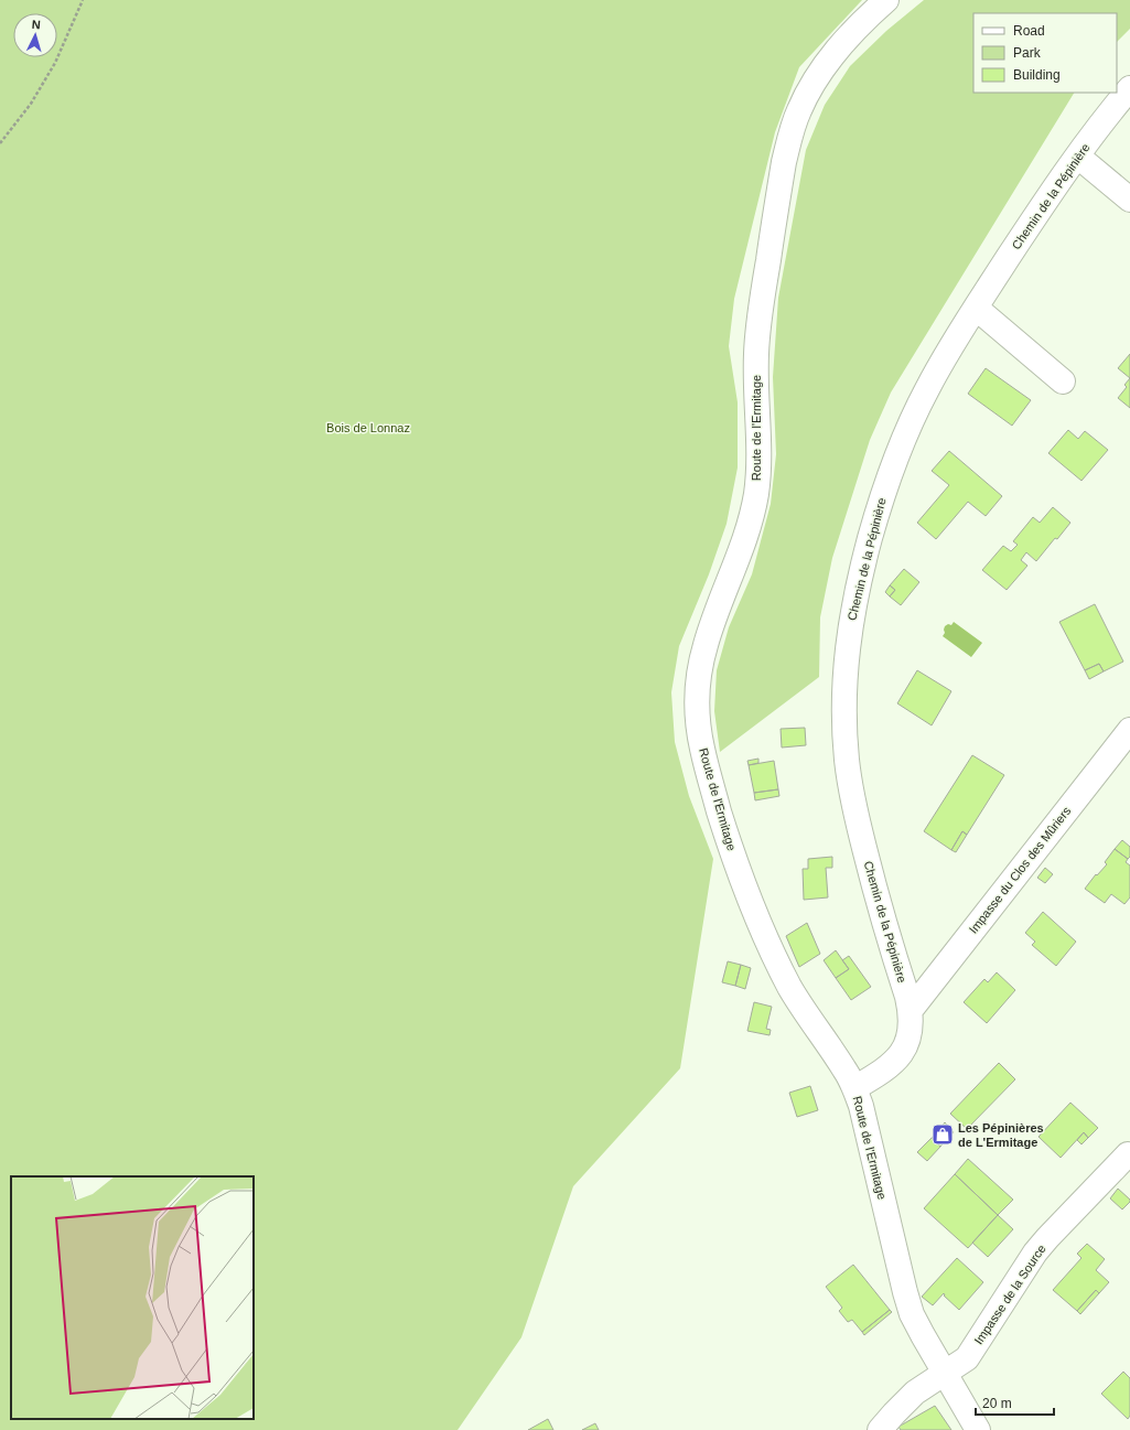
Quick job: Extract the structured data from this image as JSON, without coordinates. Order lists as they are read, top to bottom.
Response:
{
  "streets": {
    "street": [
      "Chemin de la Pépinière",
      "Route de l'Ermitage",
      "Impasse du Clos des Mûriers",
      "Impasse de la Source"
    ]
  },
  "crossings": [
    ["Chemin de la Pépinière", "Route de l'Ermitage"],
    ["Chemin de la Pépinière", "Impasse du Clos des Mûriers"],
    ["Route de l'Ermitage", "Impasse de la Source"]
  ],
  "parks": ["Bois de Lonnaz"],
  "places": {
    "shop": ["Les Pépinières de L'Ermitage"]
  },
  "legend": ["Road", "Park", "Building"],
  "scale_bar": "20 m",
  "north": "top"
}
